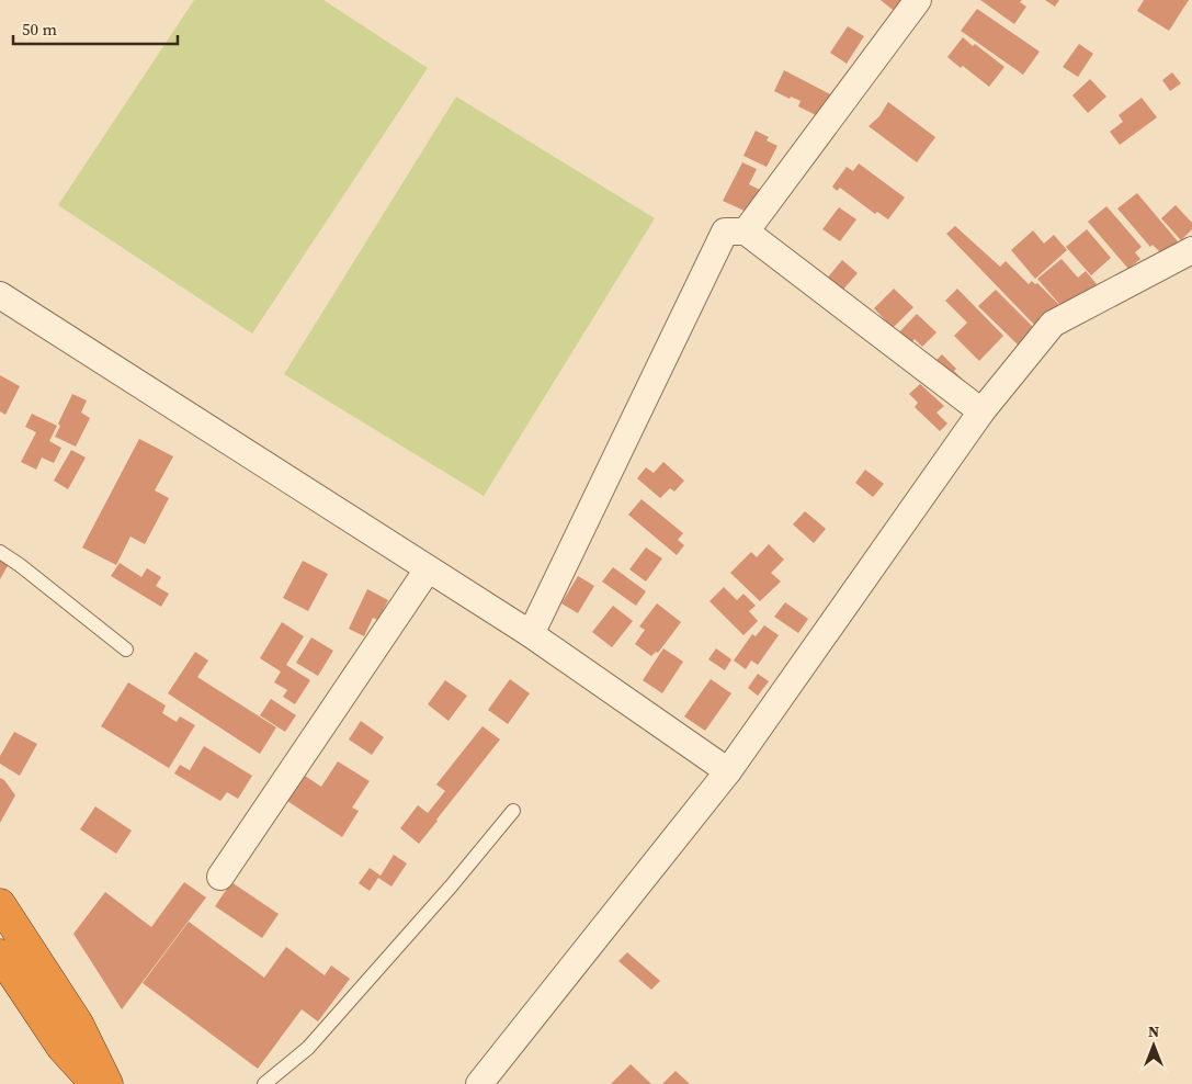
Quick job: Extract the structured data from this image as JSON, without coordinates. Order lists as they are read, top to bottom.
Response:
{
  "scale_bar": "50 m",
  "north": "top"
}
